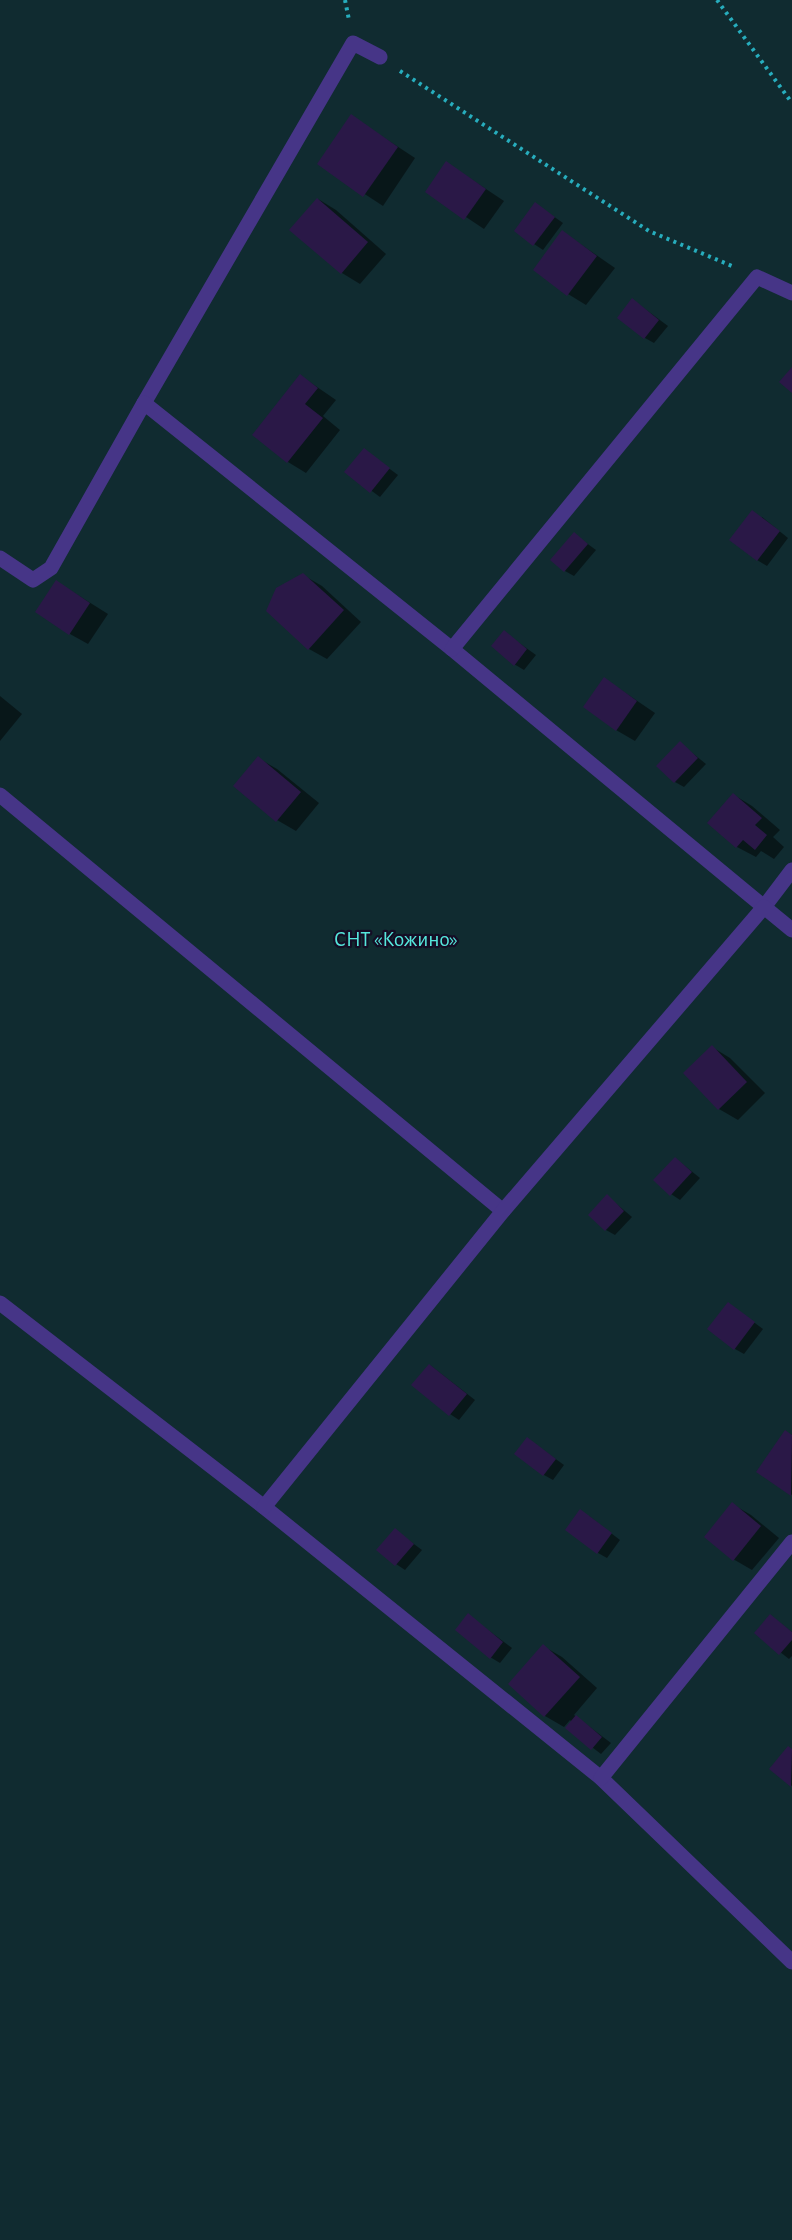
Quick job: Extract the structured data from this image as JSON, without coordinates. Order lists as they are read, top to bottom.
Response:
{
  "parks": ["СНТ «Кожино»"]
}
